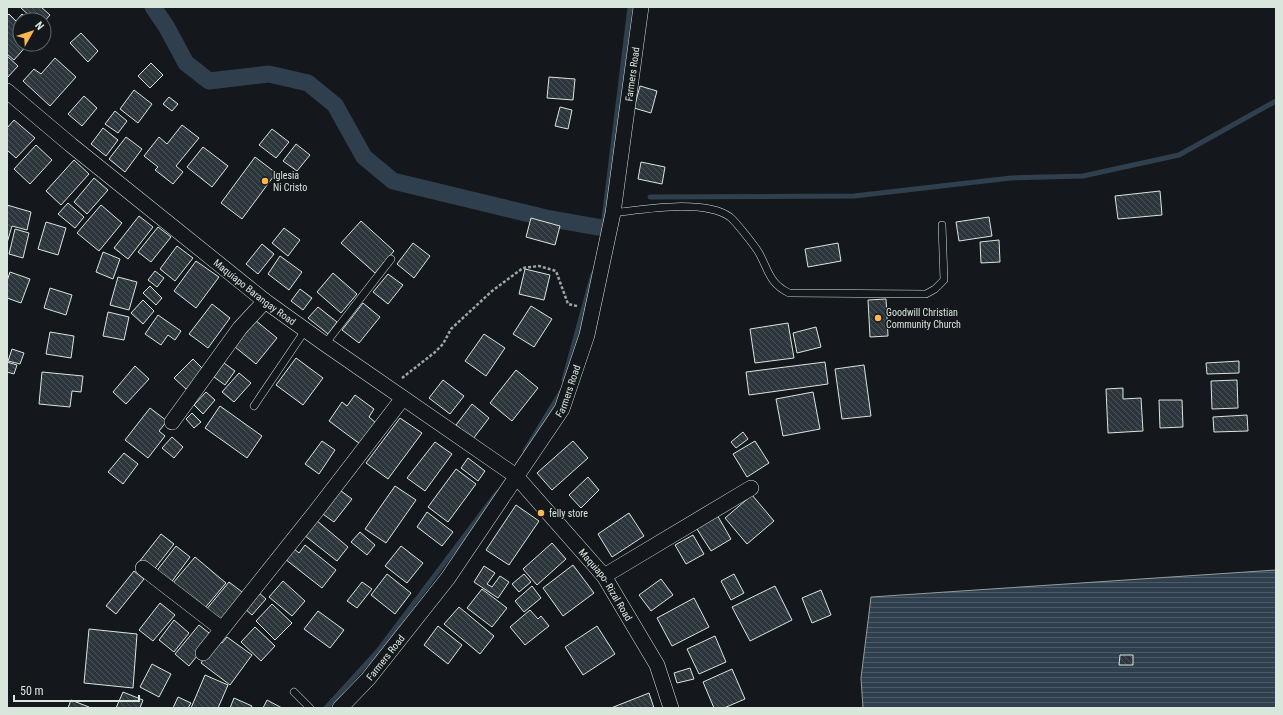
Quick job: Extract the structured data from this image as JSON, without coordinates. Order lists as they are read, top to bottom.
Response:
{
  "streets": {
    "street": ["Farmers Road", "Maquiapo Barangay Road", "Maquiapo- Rizal Road"]
  },
  "crossings": [
    ["Farmers Road", "Maquiapo Barangay Road"],
    ["Farmers Road", "Maquiapo- Rizal Road"],
    ["Maquiapo Barangay Road", "Maquiapo- Rizal Road"]
  ],
  "places": ["Iglesia Ni Cristo", "Goodwill Christian Community Church", "felly store"],
  "scale_bar": "50 m",
  "north": "top right"
}
